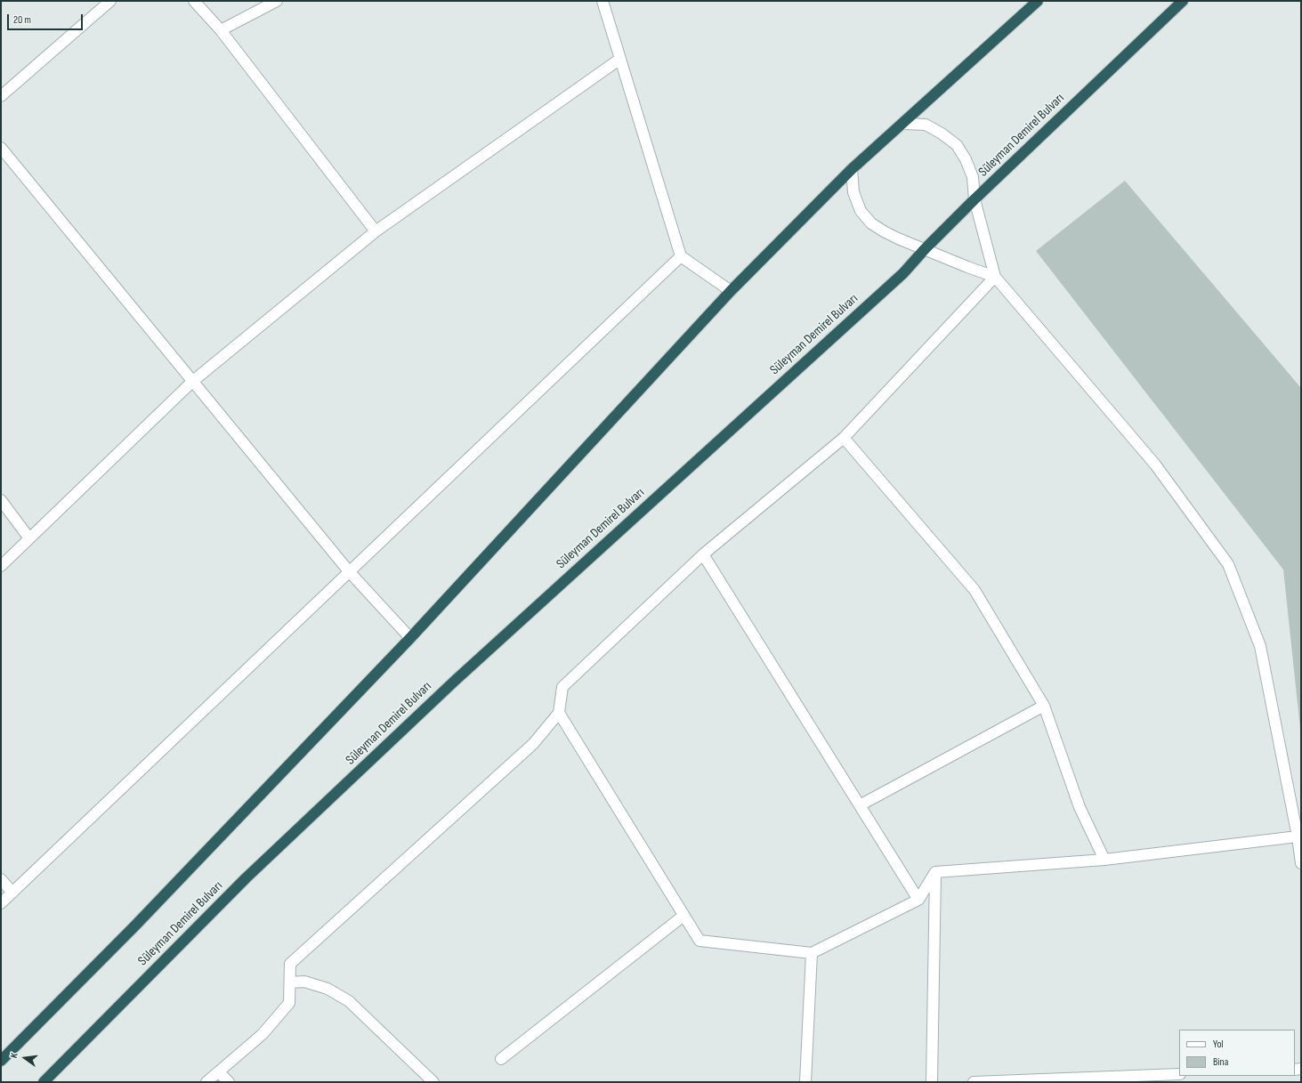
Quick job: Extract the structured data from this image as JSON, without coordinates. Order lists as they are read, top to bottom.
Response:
{
  "streets": {
    "highway": ["Süleyman Demirel Bulvarı"]
  },
  "legend": ["Yol", "Bina"],
  "scale_bar": "20 m",
  "north": "left"
}
